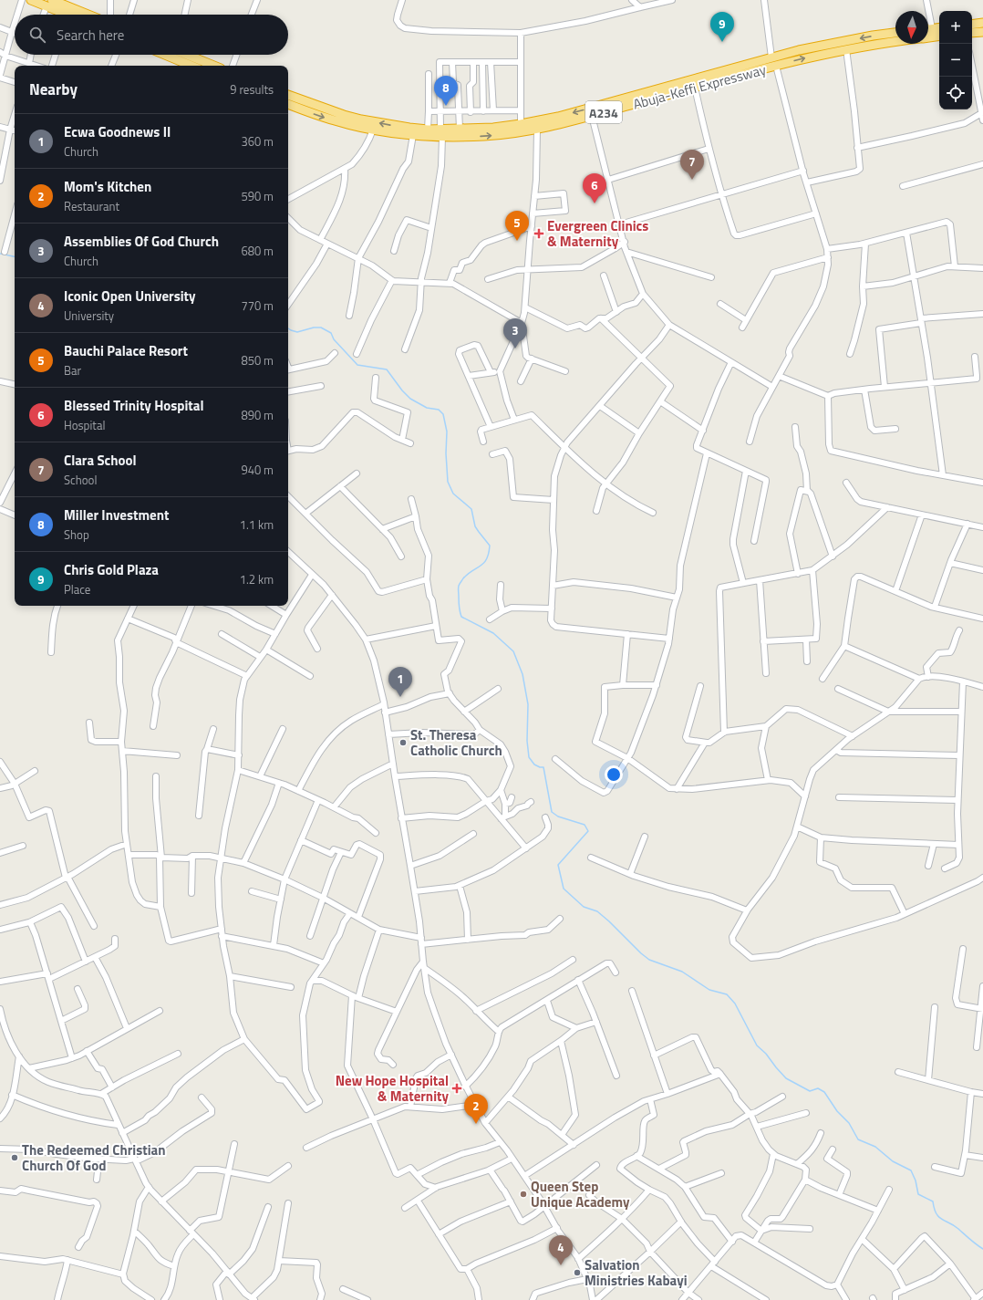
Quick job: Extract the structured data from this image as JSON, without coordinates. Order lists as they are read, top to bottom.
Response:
{
  "streets": {
    "highway": ["Abuja-Keffi Expressway", "A234"]
  },
  "places": {
    "health": ["Evergreen Clinics & Maternity", "New Hope Hospital & Maternity"],
    "other": [
      "St. Theresa Catholic Church",
      "The Redeemed Christian Church Of God",
      "Queen Step Unique Academy",
      "Salvation Ministries Kabayi"
    ]
  },
  "north": "bottom",
  "page": {
    "map_buttons": ["+", "−"],
    "pins": [
      "9",
      "8",
      "7",
      "6",
      "5",
      "3",
      "1",
      "2",
      "4"
    ],
    "search": "Search here",
    "heading": ["Nearby", "9 results"],
    "list": [
      {
        "mark": "1",
        "name": "Ecwa Goodnews II",
        "note": "Church",
        "value": "360 m"
      },
      {
        "mark": "2",
        "name": "Mom's Kitchen",
        "note": "Restaurant",
        "value": "590 m"
      },
      {
        "mark": "3",
        "name": "Assemblies Of God Church",
        "note": "Church",
        "value": "680 m"
      },
      {
        "mark": "4",
        "name": "Iconic Open University",
        "note": "University",
        "value": "770 m"
      },
      {
        "mark": "5",
        "name": "Bauchi Palace Resort",
        "note": "Bar",
        "value": "850 m"
      },
      {
        "mark": "6",
        "name": "Blessed Trinity Hospital",
        "note": "Hospital",
        "value": "890 m"
      },
      {
        "mark": "7",
        "name": "Clara School",
        "note": "School",
        "value": "940 m"
      },
      {
        "mark": "8",
        "name": "Miller Investment",
        "note": "Shop",
        "value": "1.1 km"
      },
      {
        "mark": "9",
        "name": "Chris Gold Plaza",
        "note": "Place",
        "value": "1.2 km"
      }
    ]
  }
}
